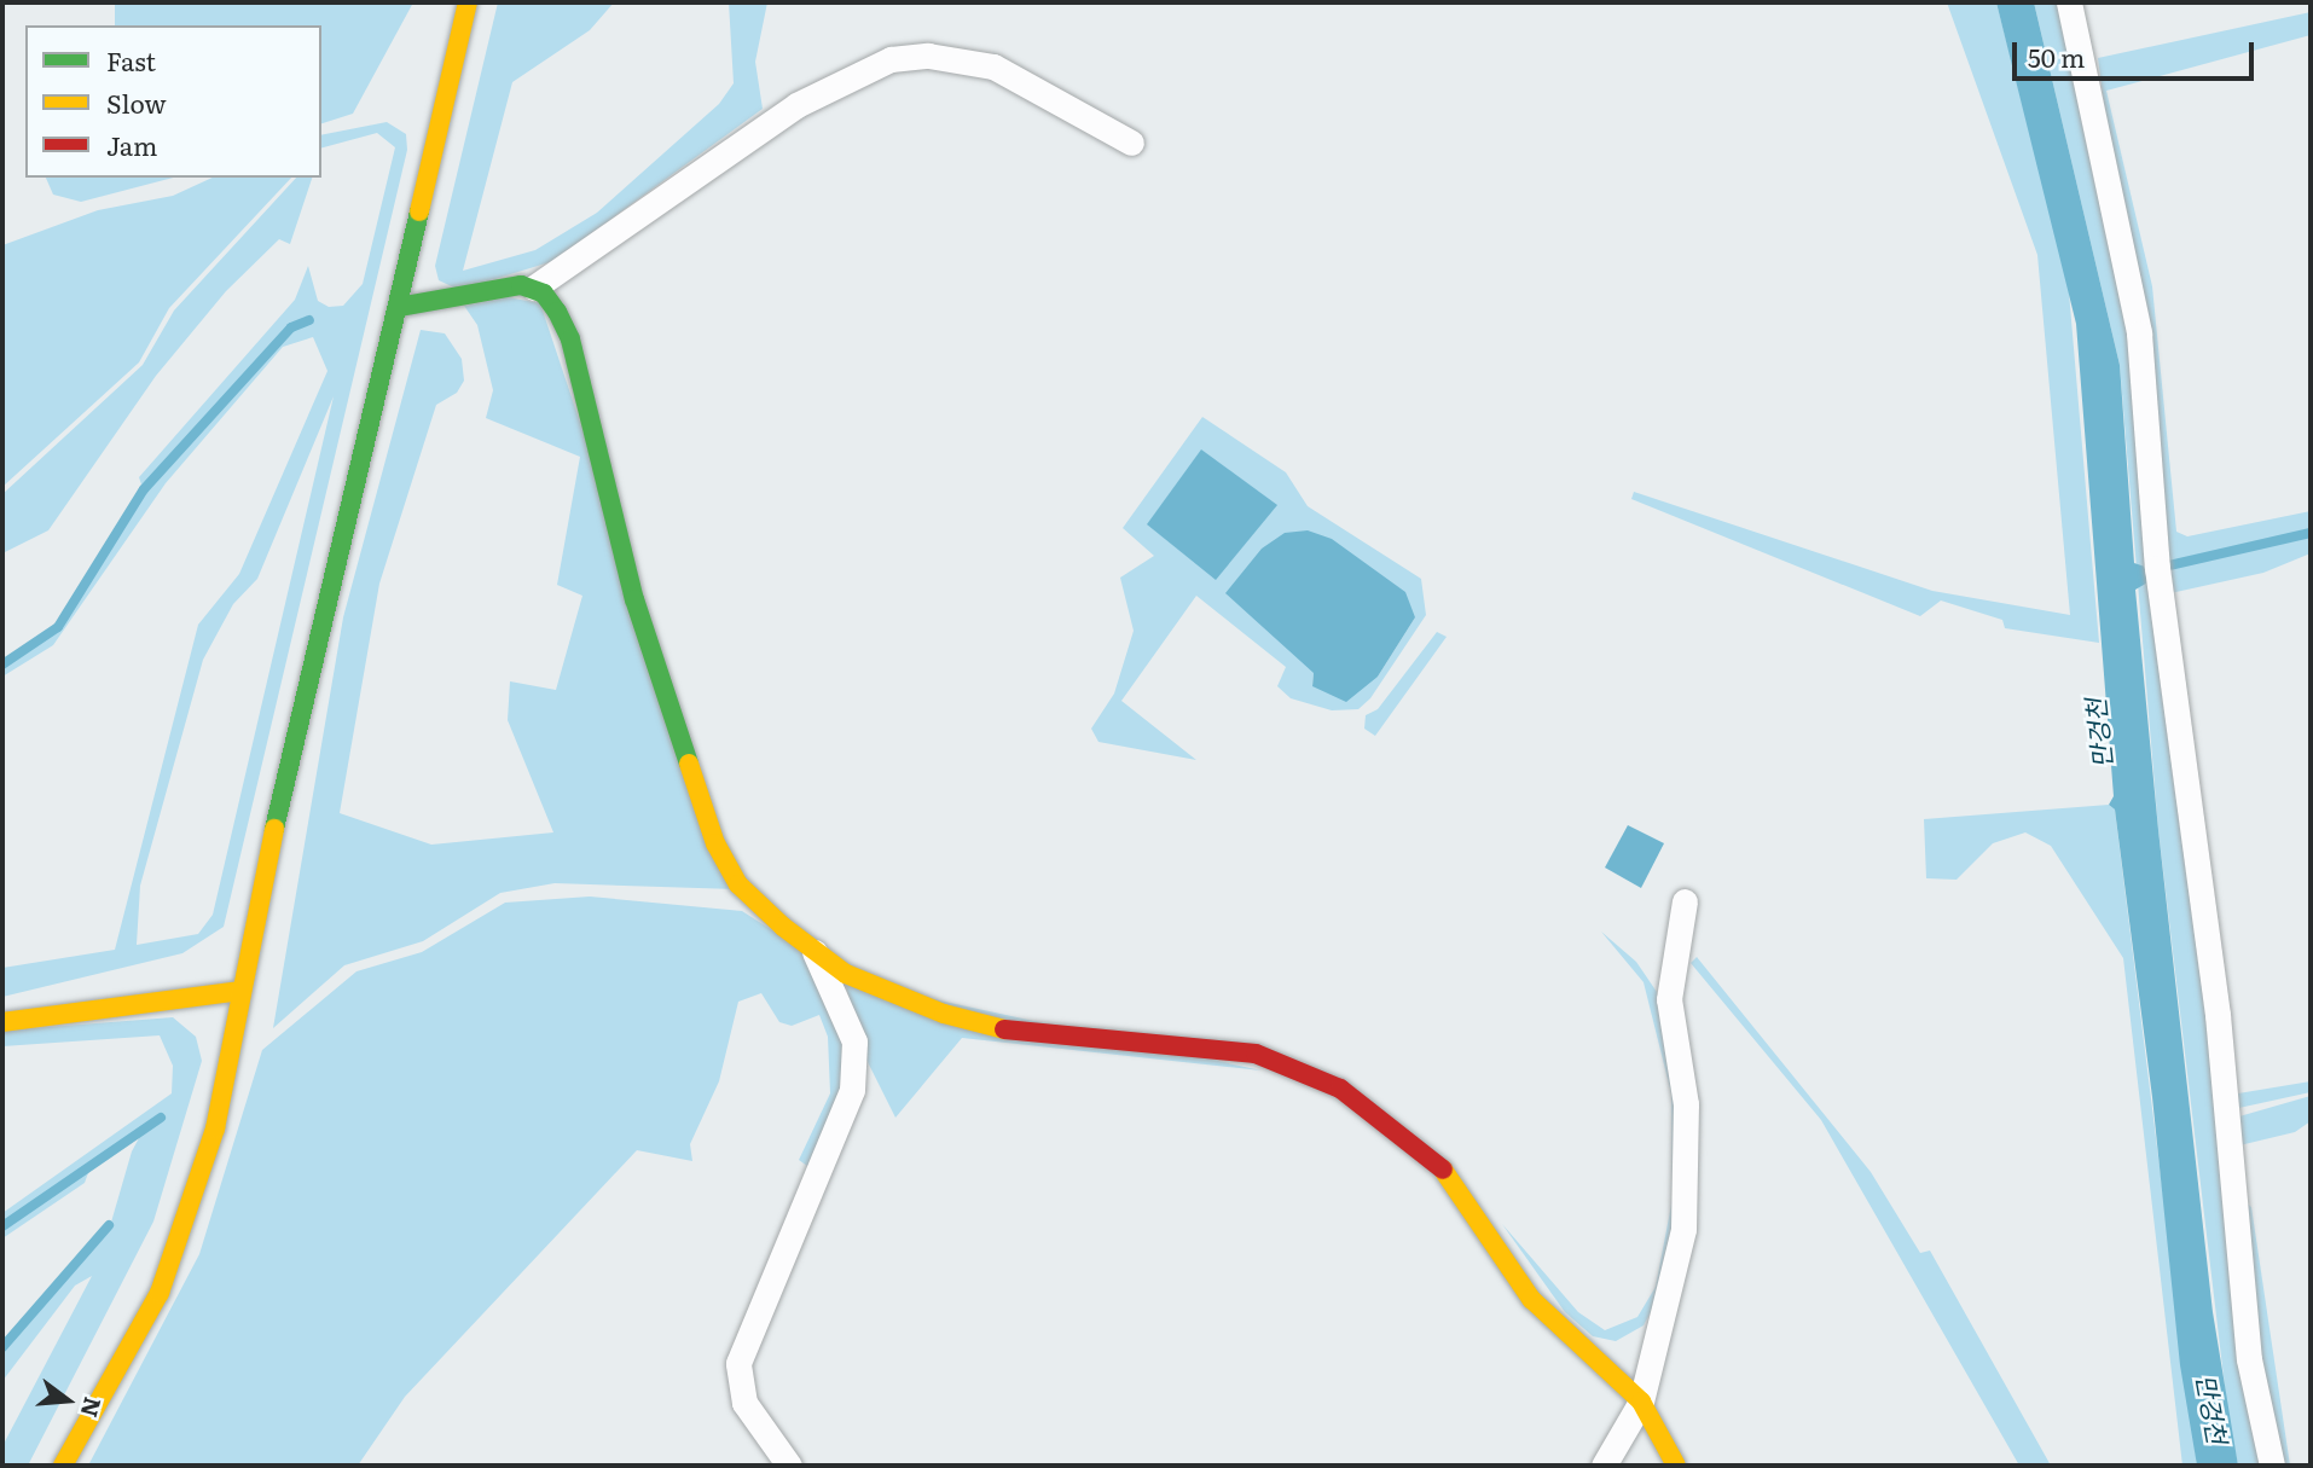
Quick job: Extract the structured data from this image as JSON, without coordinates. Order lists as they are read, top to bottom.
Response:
{
  "water": ["만겅천"],
  "legend": ["Fast", "Slow", "Jam"],
  "scale_bar": "50 m",
  "north": "right"
}
